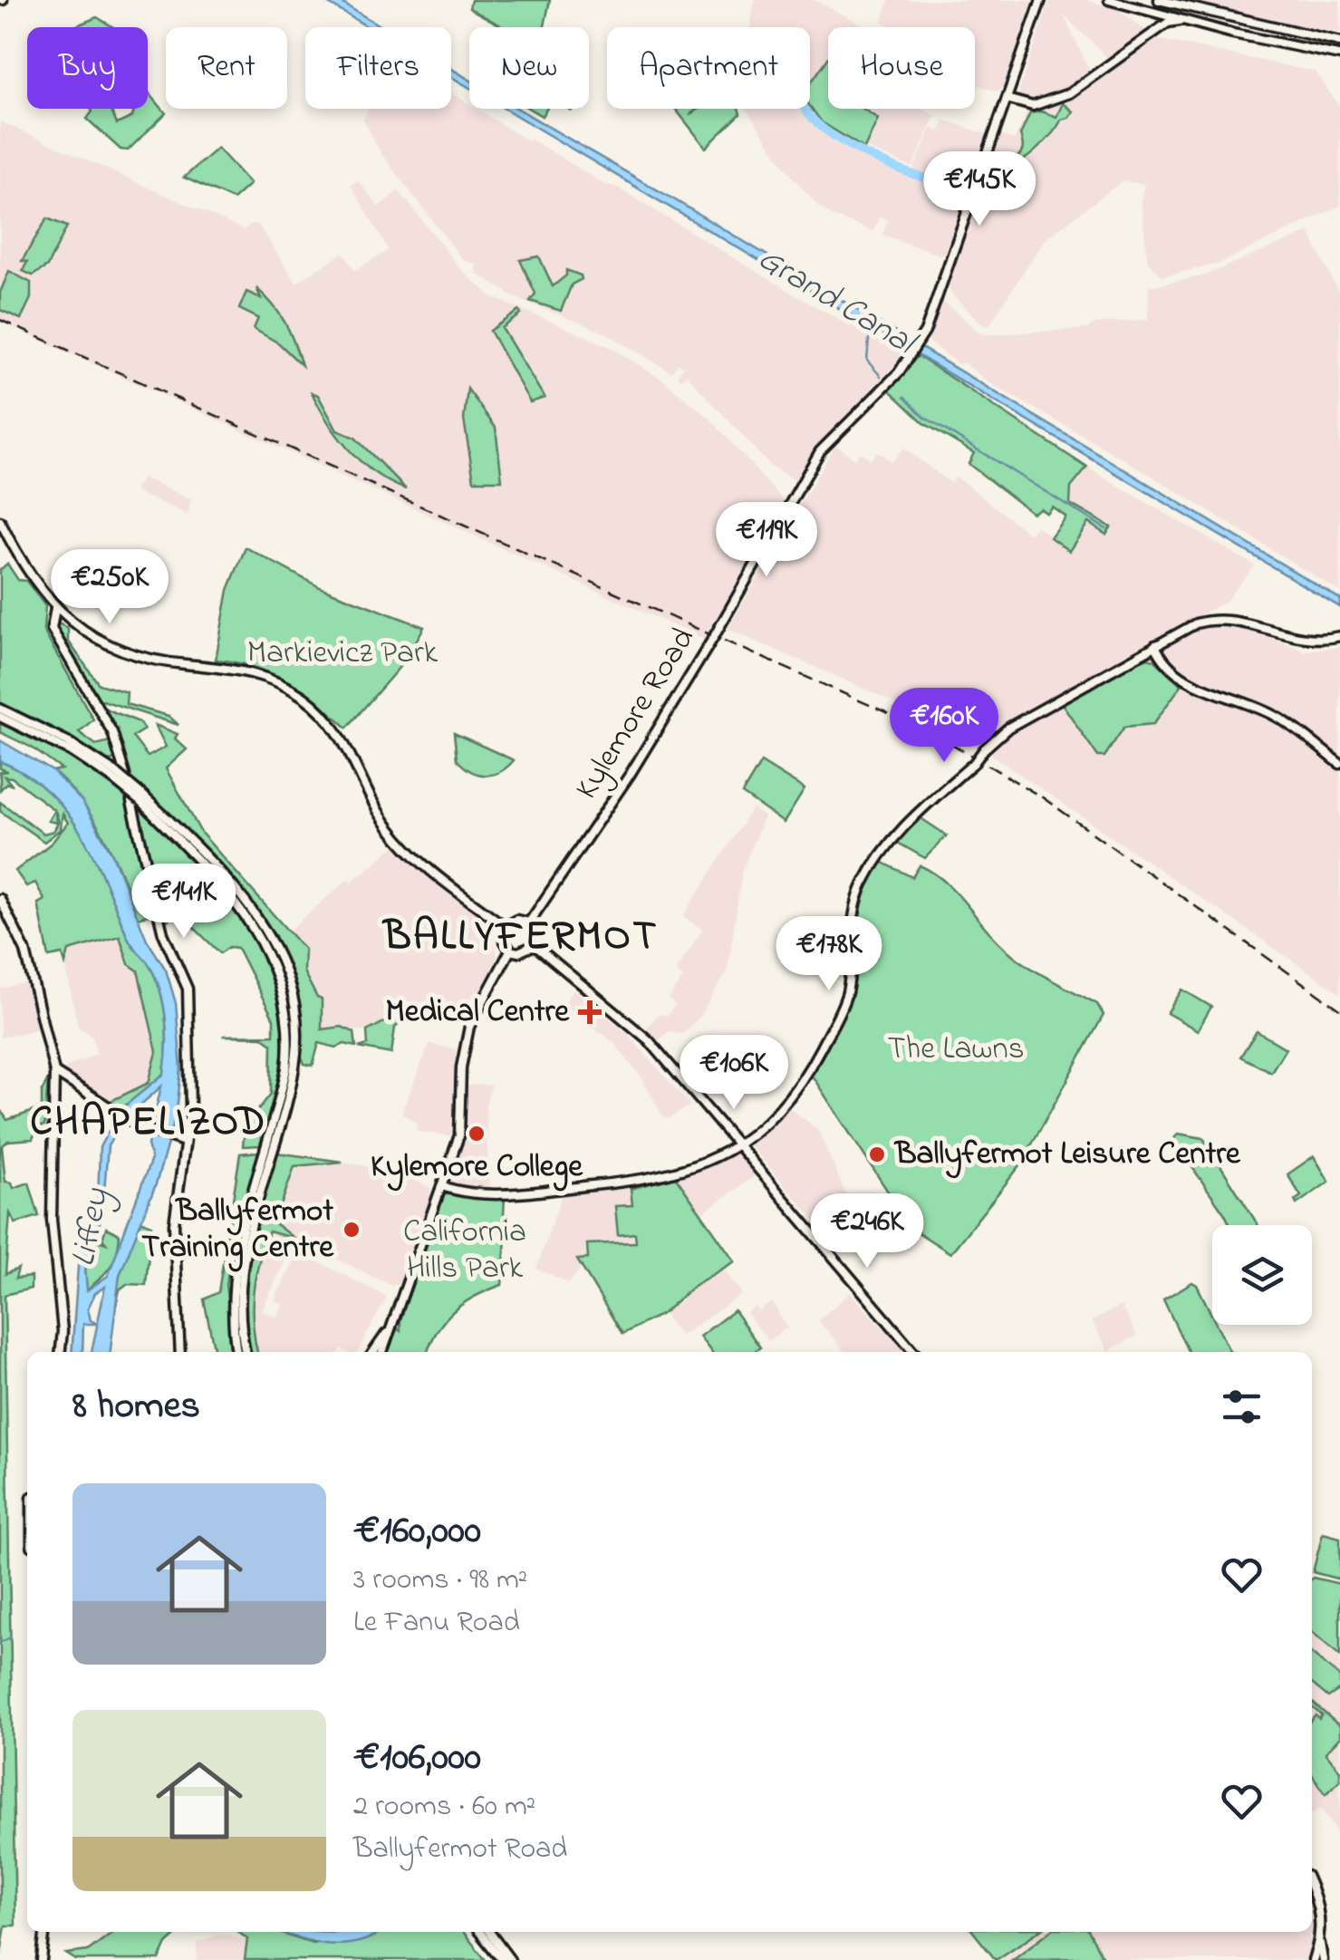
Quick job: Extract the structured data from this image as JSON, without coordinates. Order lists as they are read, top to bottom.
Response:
{
  "streets": {
    "main road": ["Kylemore Road"]
  },
  "districts": ["BALLYFERMOT", "CHAPELIZOD"],
  "water": ["Grand Canal", "Liffey"],
  "parks": ["Markievicz Park", "The Lawns", "California Hills Park"],
  "places": {
    "health": ["Medical Centre"],
    "other": ["Kylemore College", "Ballyfermot Leisure Centre", "Ballyfermot Training Centre"]
  },
  "page": {
    "chip": [
      "Buy",
      "Rent",
      "Filters",
      "New",
      "Apartment",
      "House"
    ],
    "price": [
      "€145K",
      "€119K",
      "€250K",
      "€160K",
      "€141K",
      "€178K",
      "€106K",
      "€246K"
    ],
    "heading": "8 homes",
    "list": [
      {
        "name": "€160,000",
        "note": "3 rooms · 98 m² · Le Fanu Road"
      },
      {
        "name": "€106,000",
        "note": "2 rooms · 60 m² · Ballyfermot Road"
      }
    ]
  }
}
